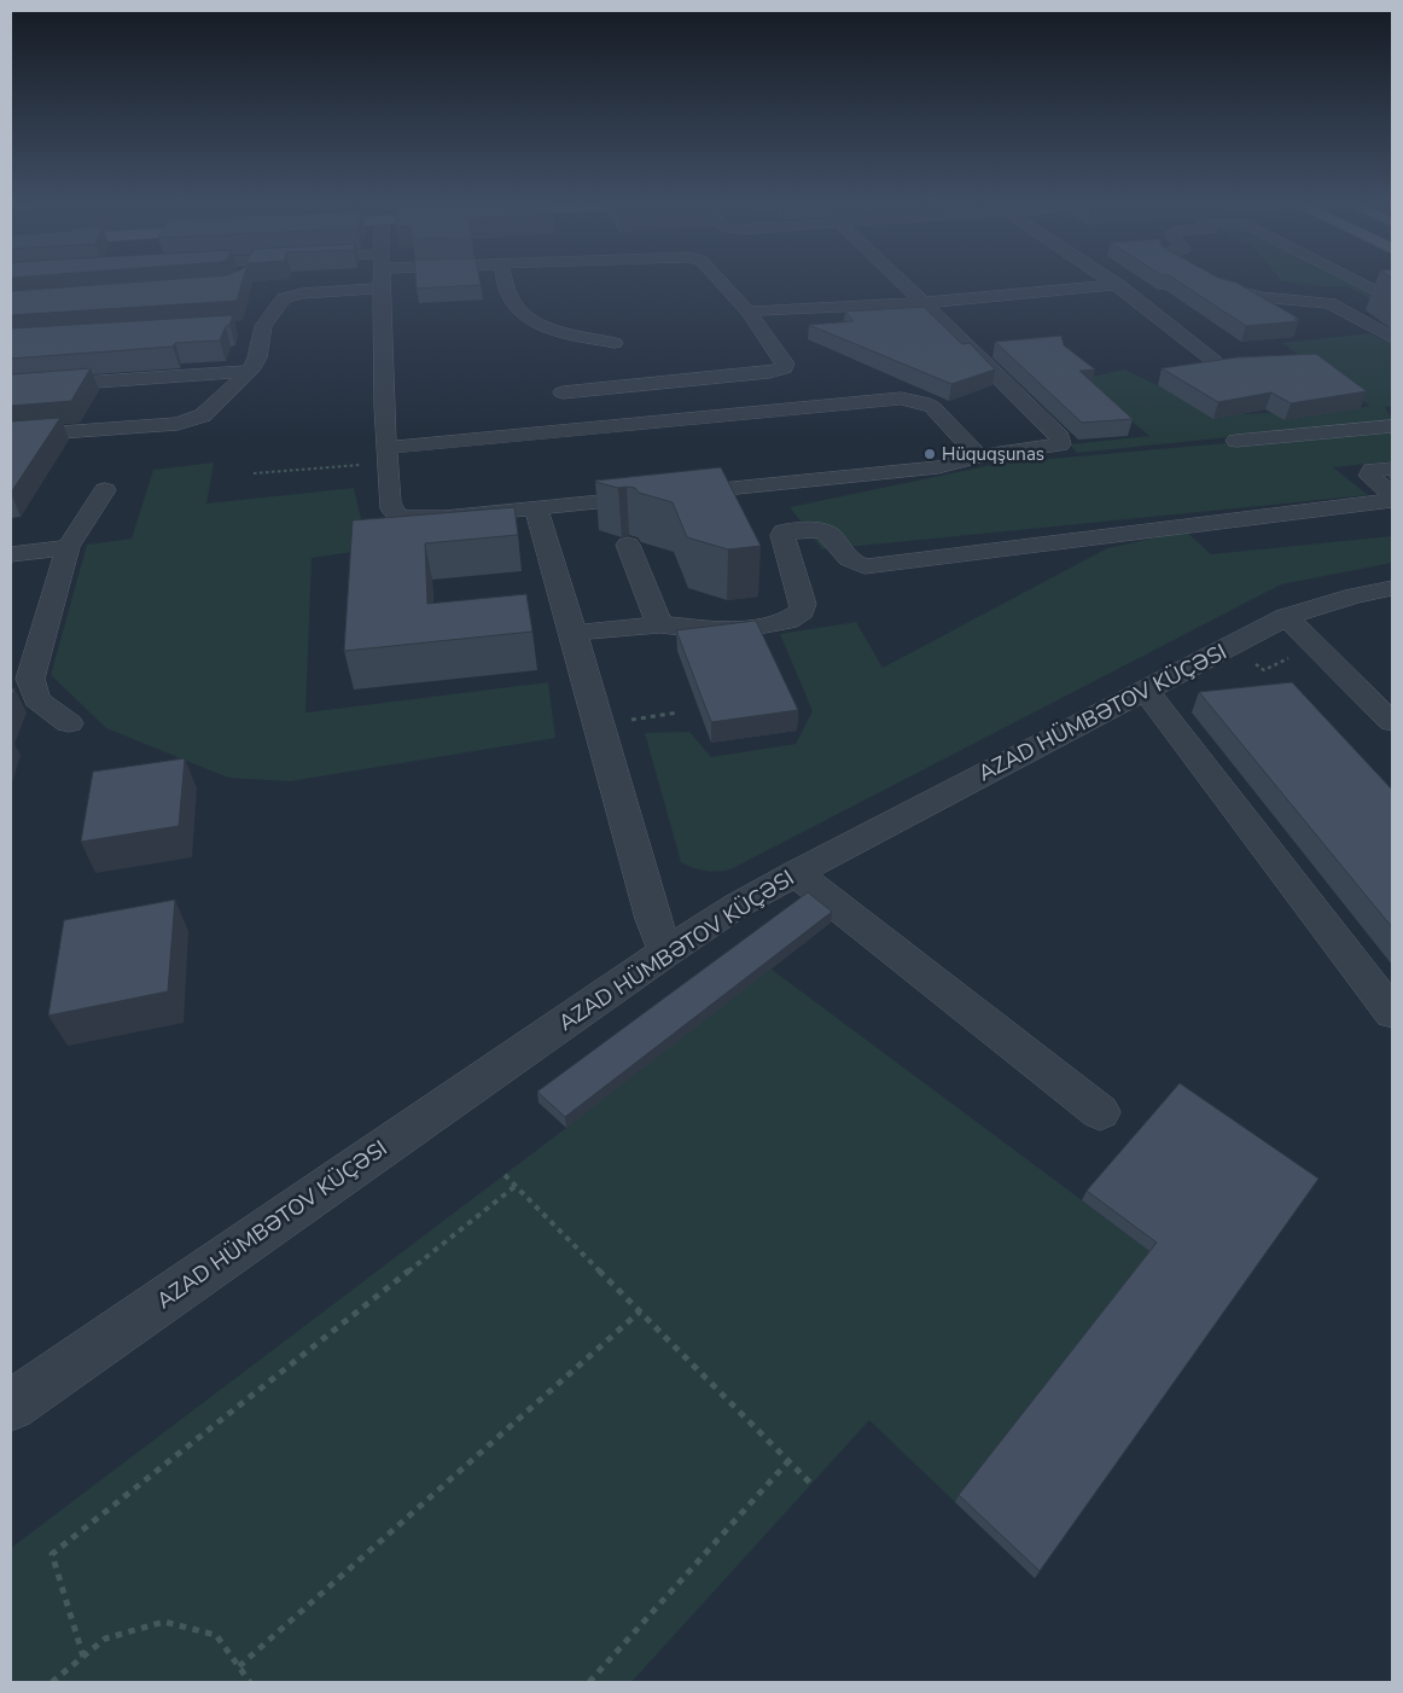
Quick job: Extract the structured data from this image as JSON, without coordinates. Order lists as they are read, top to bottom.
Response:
{
  "streets": {
    "street": ["AZAD HÜMBƏTOV KÜÇƏSI"]
  },
  "places": ["Hüquqşunas"]
}
